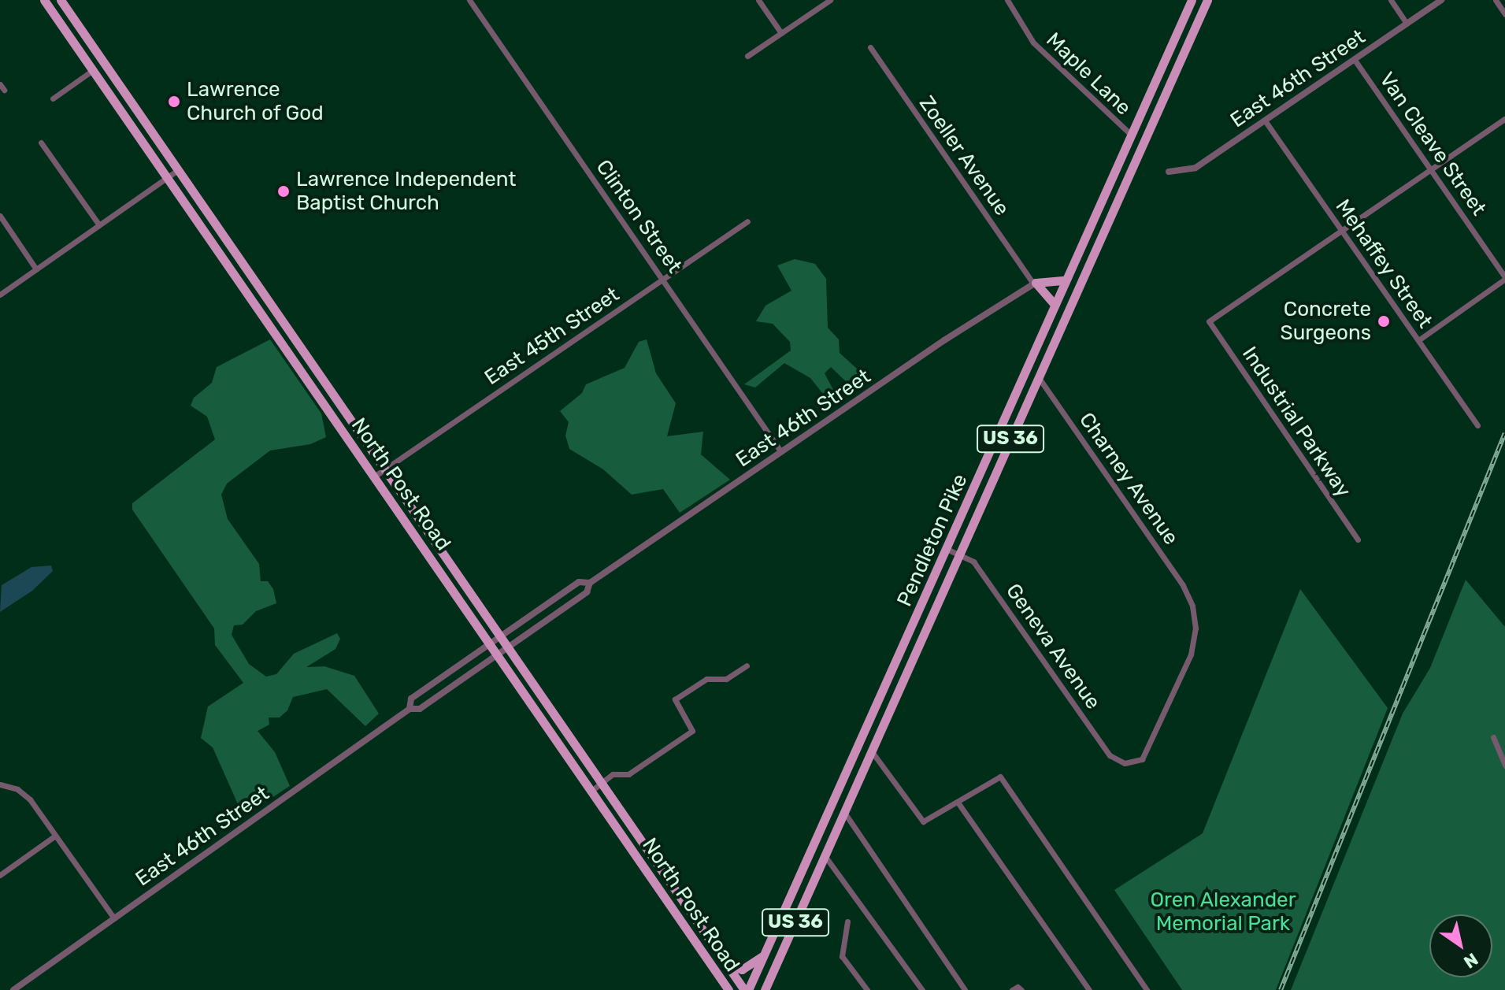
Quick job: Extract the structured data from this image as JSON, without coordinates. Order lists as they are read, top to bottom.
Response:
{
  "streets": {
    "main road": ["US 36", "North Post Road", "Pendleton Pike"],
    "street": [
      "Maple Lane",
      "East 46th Street",
      "Van Cleave Street",
      "Zoeller Avenue",
      "Clinton Street",
      "Mehaffey Street",
      "East 45th Street",
      "Industrial Parkway",
      "Charney Avenue",
      "Geneva Avenue"
    ]
  },
  "crossings": [
    ["Maple Lane", "Pendleton Pike"],
    ["East 46th Street", "Van Cleave Street"],
    ["East 46th Street", "Zoeller Avenue"],
    ["East 46th Street", "Clinton Street"],
    ["East 46th Street", "Mehaffey Street"],
    ["East 46th Street", "North Post Road"],
    ["Clinton Street", "East 45th Street"],
    ["Mehaffey Street", "Industrial Parkway"],
    ["East 45th Street", "North Post Road"],
    ["Charney Avenue", "Pendleton Pike"],
    ["Charney Avenue", "Geneva Avenue"],
    ["North Post Road", "Pendleton Pike"],
    ["Pendleton Pike", "Geneva Avenue"]
  ],
  "parks": ["Oren Alexander Memorial Park"],
  "places": ["Lawrence Church of God", "Lawrence Independent Baptist Church", "Concrete Surgeons"],
  "north": "bottom right"
}
